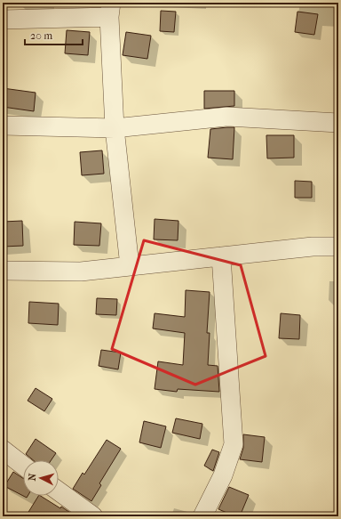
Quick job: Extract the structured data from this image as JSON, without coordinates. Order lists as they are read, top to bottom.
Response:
{
  "scale_bar": "20 m",
  "north": "left"
}
